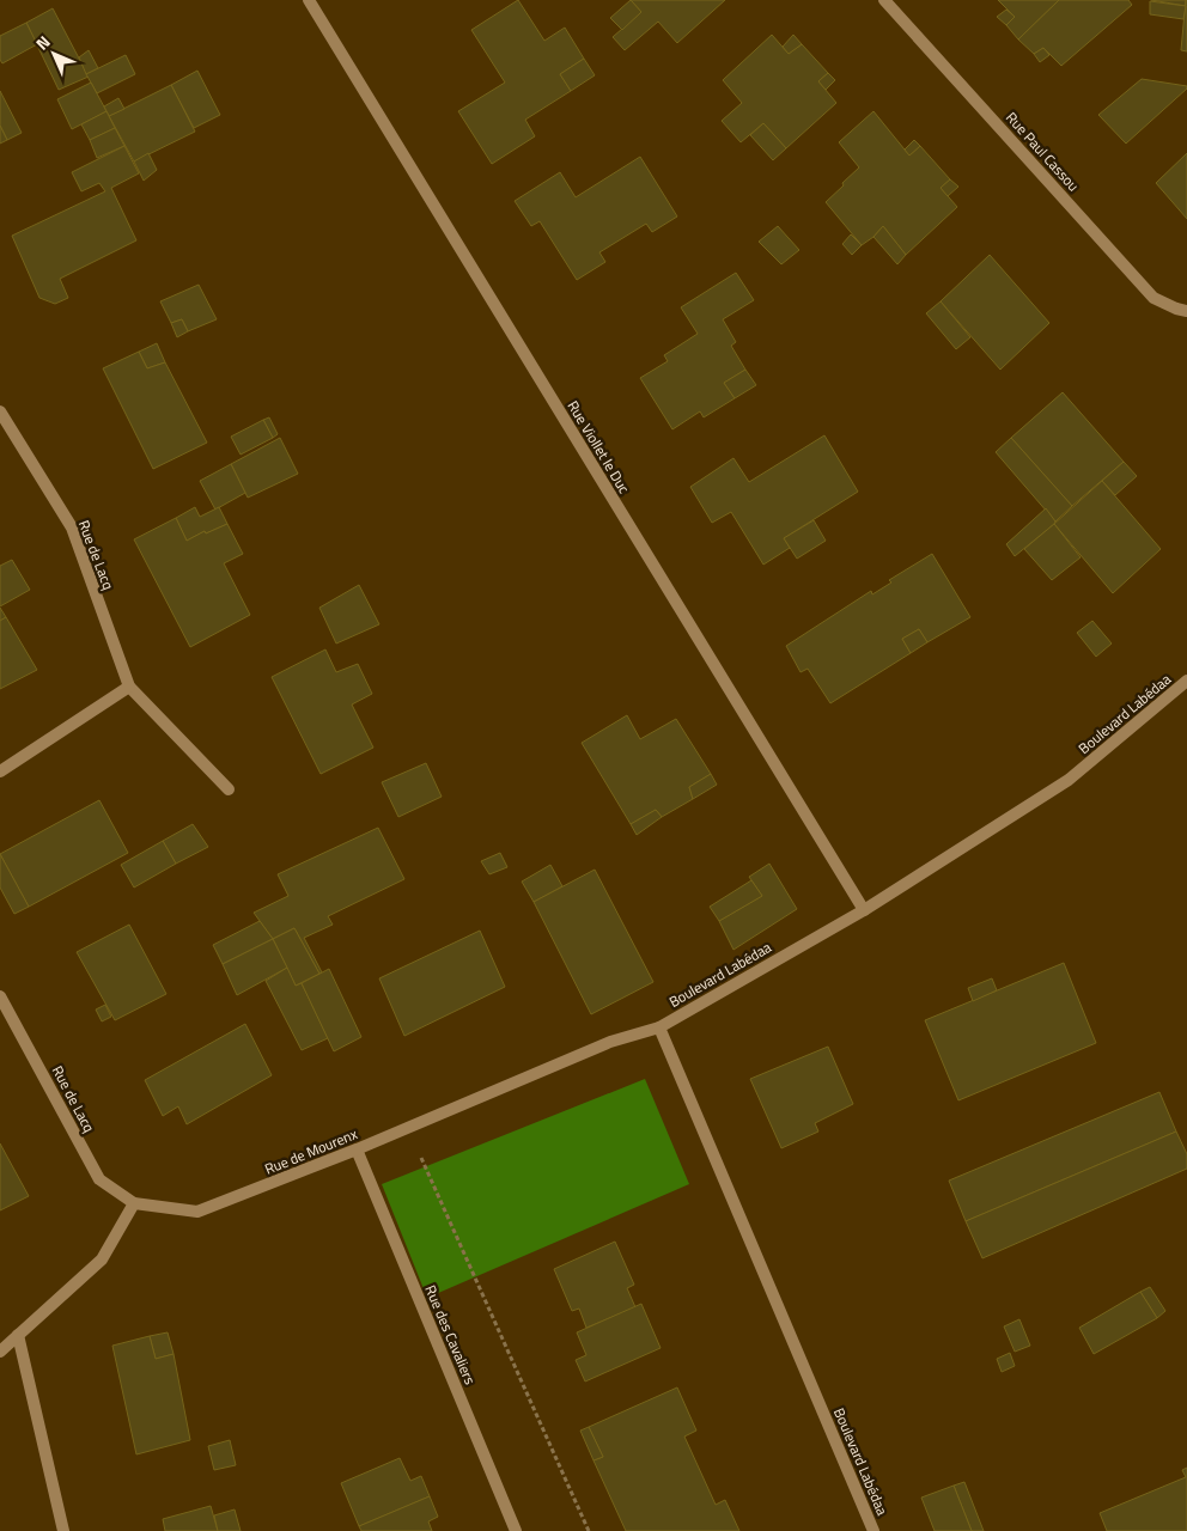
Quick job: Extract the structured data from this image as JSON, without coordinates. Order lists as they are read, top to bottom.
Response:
{
  "streets": {
    "street": [
      "Rue Paul Cassou",
      "Rue Viollet le Duc",
      "Rue de Lacq",
      "Boulevard Labédaa",
      "Rue de Mourenx",
      "Rue des Cavaliers"
    ]
  },
  "crossings": [
    ["Rue Viollet le Duc", "Boulevard Labédaa"],
    ["Rue de Lacq", "Rue de Mourenx"],
    ["Boulevard Labédaa", "Rue de Mourenx"],
    ["Rue de Mourenx", "Rue des Cavaliers"]
  ],
  "north": "top left"
}
